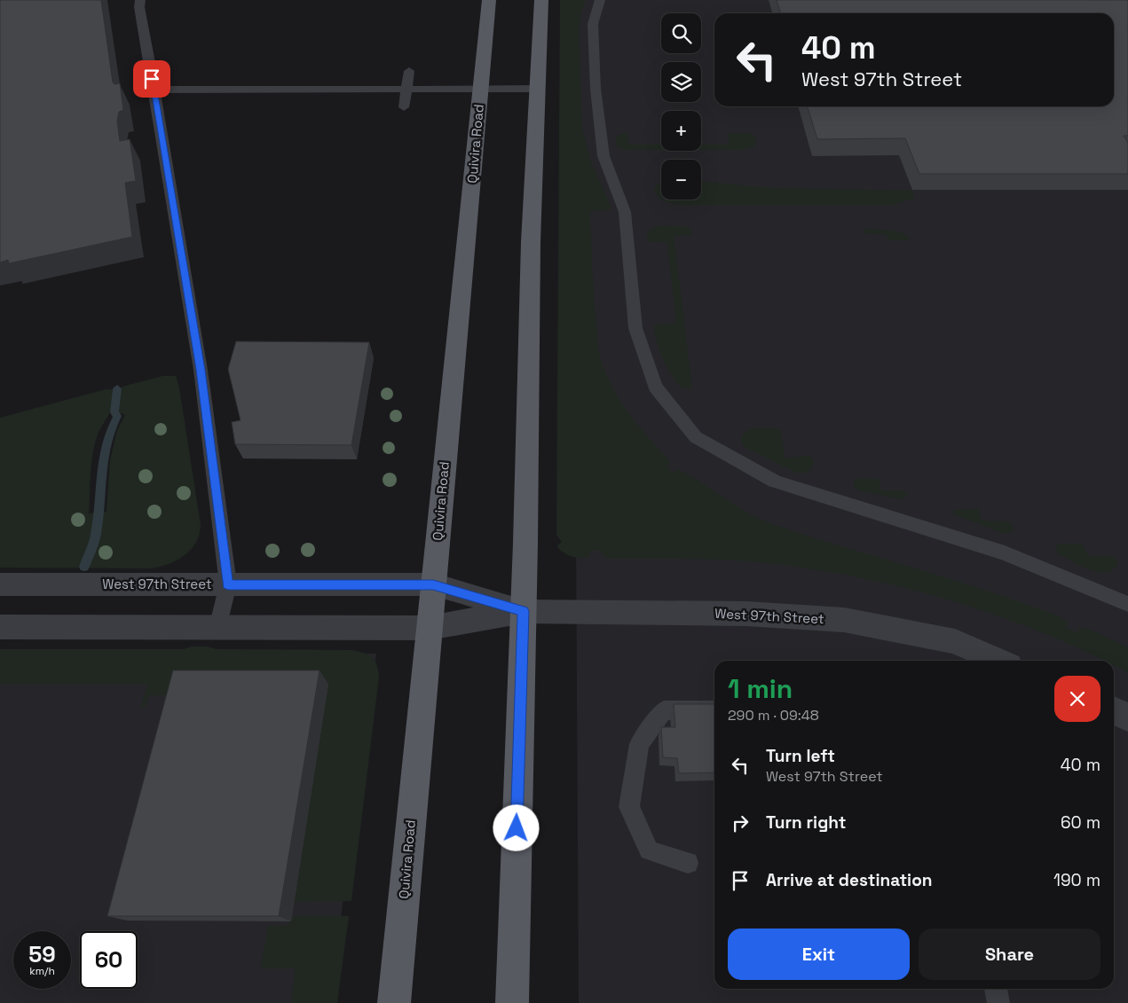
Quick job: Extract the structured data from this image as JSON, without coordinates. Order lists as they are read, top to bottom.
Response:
{
  "streets": {
    "main road": ["Quivira Road"],
    "street": ["West 97th Street"]
  },
  "crossings": [
    ["Quivira Road", "West 97th Street"]
  ],
  "page": {
    "map_buttons": ["+", "−"],
    "turn": ["40 m", "West 97th Street"],
    "heading": ["1 min", "290 m · 09:48"],
    "list": [
      {
        "name": "Turn left",
        "note": "West 97th Street",
        "value": "40 m"
      },
      {
        "name": "Turn right",
        "value": "60 m"
      },
      {
        "name": "Arrive at destination",
        "value": "190 m"
      }
    ],
    "buttons": ["Exit", "Share"],
    "speed": "59 km/h",
    "limit": "60"
  }
}
